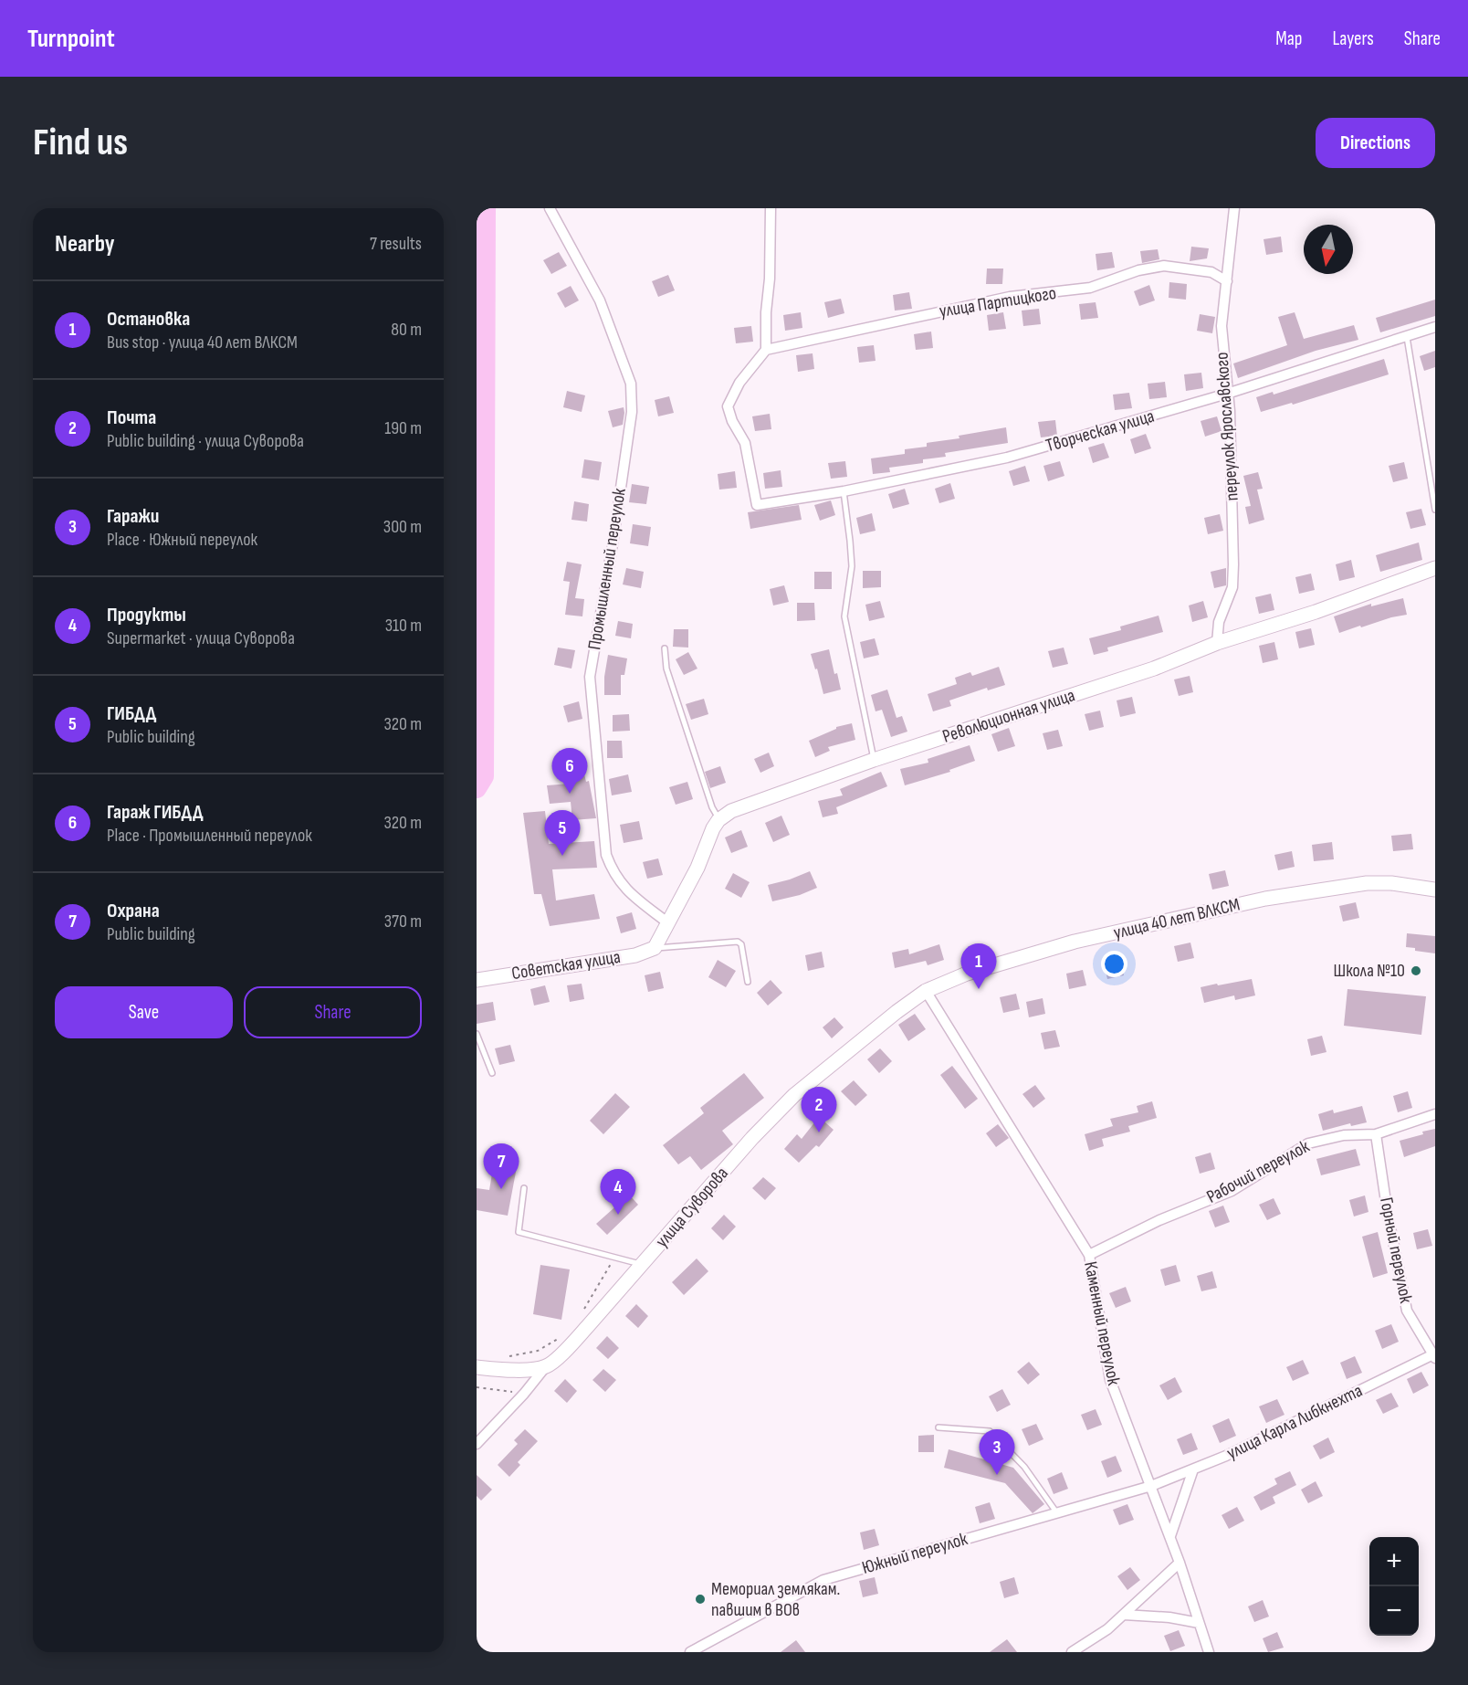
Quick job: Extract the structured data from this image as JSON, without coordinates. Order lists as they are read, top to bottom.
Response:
{
  "streets": {
    "street": [
      "улица Партицкого",
      "переулок Ярославского",
      "Творческая улица",
      "Промышленный переулок",
      "Революционная улица",
      "улица 40 лет ВЛКСМ",
      "Советская улица",
      "Рабочий переулок",
      "улица Суворова",
      "Горный переулок",
      "Каменный переулок",
      "улица Карла Либкнехта",
      "Южный переулок"
    ]
  },
  "crossings": [
    ["улица Партицкого", "переулок Ярославского"],
    ["улица Партицкого", "Творческая улица"],
    ["переулок Ярославского", "Творческая улица"],
    ["переулок Ярославского", "Революционная улица"],
    ["улица 40 лет ВЛКСМ", "улица Суворова"],
    ["улица 40 лет ВЛКСМ", "Каменный переулок"],
    ["Рабочий переулок", "Горный переулок"],
    ["Рабочий переулок", "Каменный переулок"],
    ["улица Суворова", "Каменный переулок"],
    ["Горный переулок", "улица Карла Либкнехта"],
    ["Каменный переулок", "улица Карла Либкнехта"],
    ["Каменный переулок", "Южный переулок"],
    ["улица Карла Либкнехта", "Южный переулок"]
  ],
  "places": ["Школа №10", "Мемориал землякам. павшим в ВОв"],
  "north": "bottom",
  "page": {
    "header": "Turnpoint",
    "nav": ["Map", "Layers", "Share"],
    "buttons": [
      "Directions",
      ["Save", "Share"]
    ],
    "title": "Find us",
    "heading": ["Nearby", "7 results"],
    "list": [
      {
        "mark": "1",
        "name": "Остановка",
        "note": "Bus stop · улица 40 лет ВЛКСМ",
        "value": "80 m"
      },
      {
        "mark": "2",
        "name": "Почта",
        "note": "Public building · улица Суворова",
        "value": "190 m"
      },
      {
        "mark": "3",
        "name": "Гаражи",
        "note": "Place · Южный переулок",
        "value": "300 m"
      },
      {
        "mark": "4",
        "name": "Продукты",
        "note": "Supermarket · улица Суворова",
        "value": "310 m"
      },
      {
        "mark": "5",
        "name": "ГИБДД",
        "note": "Public building",
        "value": "320 m"
      },
      {
        "mark": "6",
        "name": "Гараж ГИБДД",
        "note": "Place · Промышленный переулок",
        "value": "320 m"
      },
      {
        "mark": "7",
        "name": "Охрана",
        "note": "Public building",
        "value": "370 m"
      }
    ],
    "pins": [
      "6",
      "5",
      "1",
      "2",
      "7",
      "4",
      "3"
    ],
    "map_buttons": ["+", "−"]
  }
}
